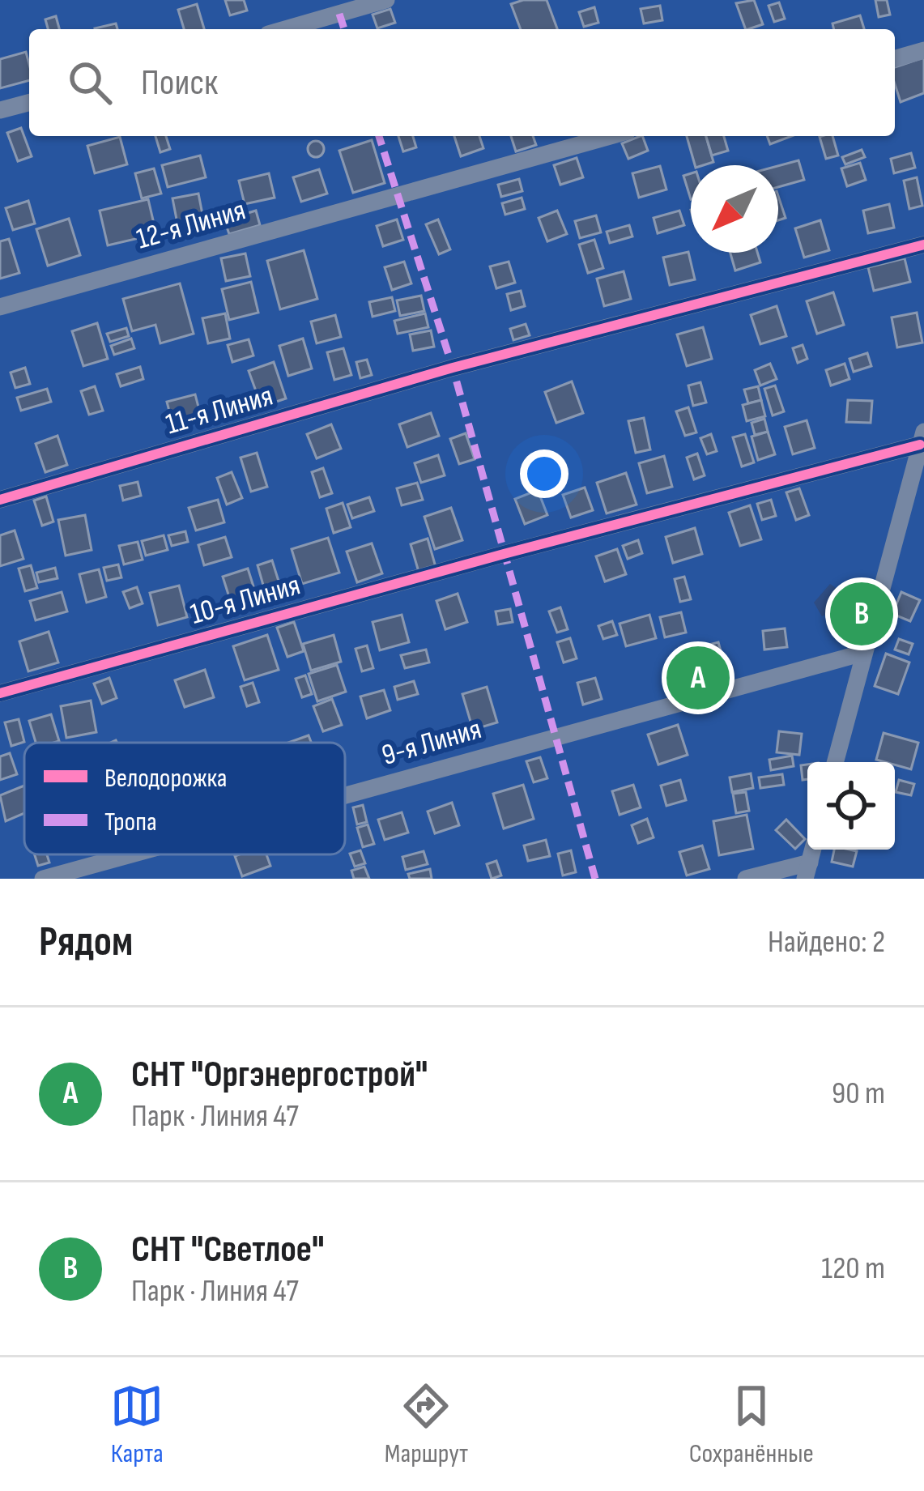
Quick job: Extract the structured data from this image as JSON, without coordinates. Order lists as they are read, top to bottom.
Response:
{
  "streets": {
    "street": [
      "12-я Линия",
      "11-я Линия",
      "10-я Линия",
      "9-я Линия"
    ]
  },
  "legend": ["Велодорожка", "Тропа"],
  "north": "bottom left",
  "page": {
    "search": "Поиск",
    "pins": ["B", "A"],
    "heading": ["Рядом", "Найдено: 2"],
    "list": [
      {
        "mark": "A",
        "name": "СНТ \"Оргэнергострой\"",
        "note": "Парк · Линия 47",
        "value": "90 m"
      },
      {
        "mark": "B",
        "name": "СНТ \"Светлое\"",
        "note": "Парк · Линия 47",
        "value": "120 m"
      }
    ],
    "nav": ["Карта", "Маршрут", "Сохранённые"]
  }
}
